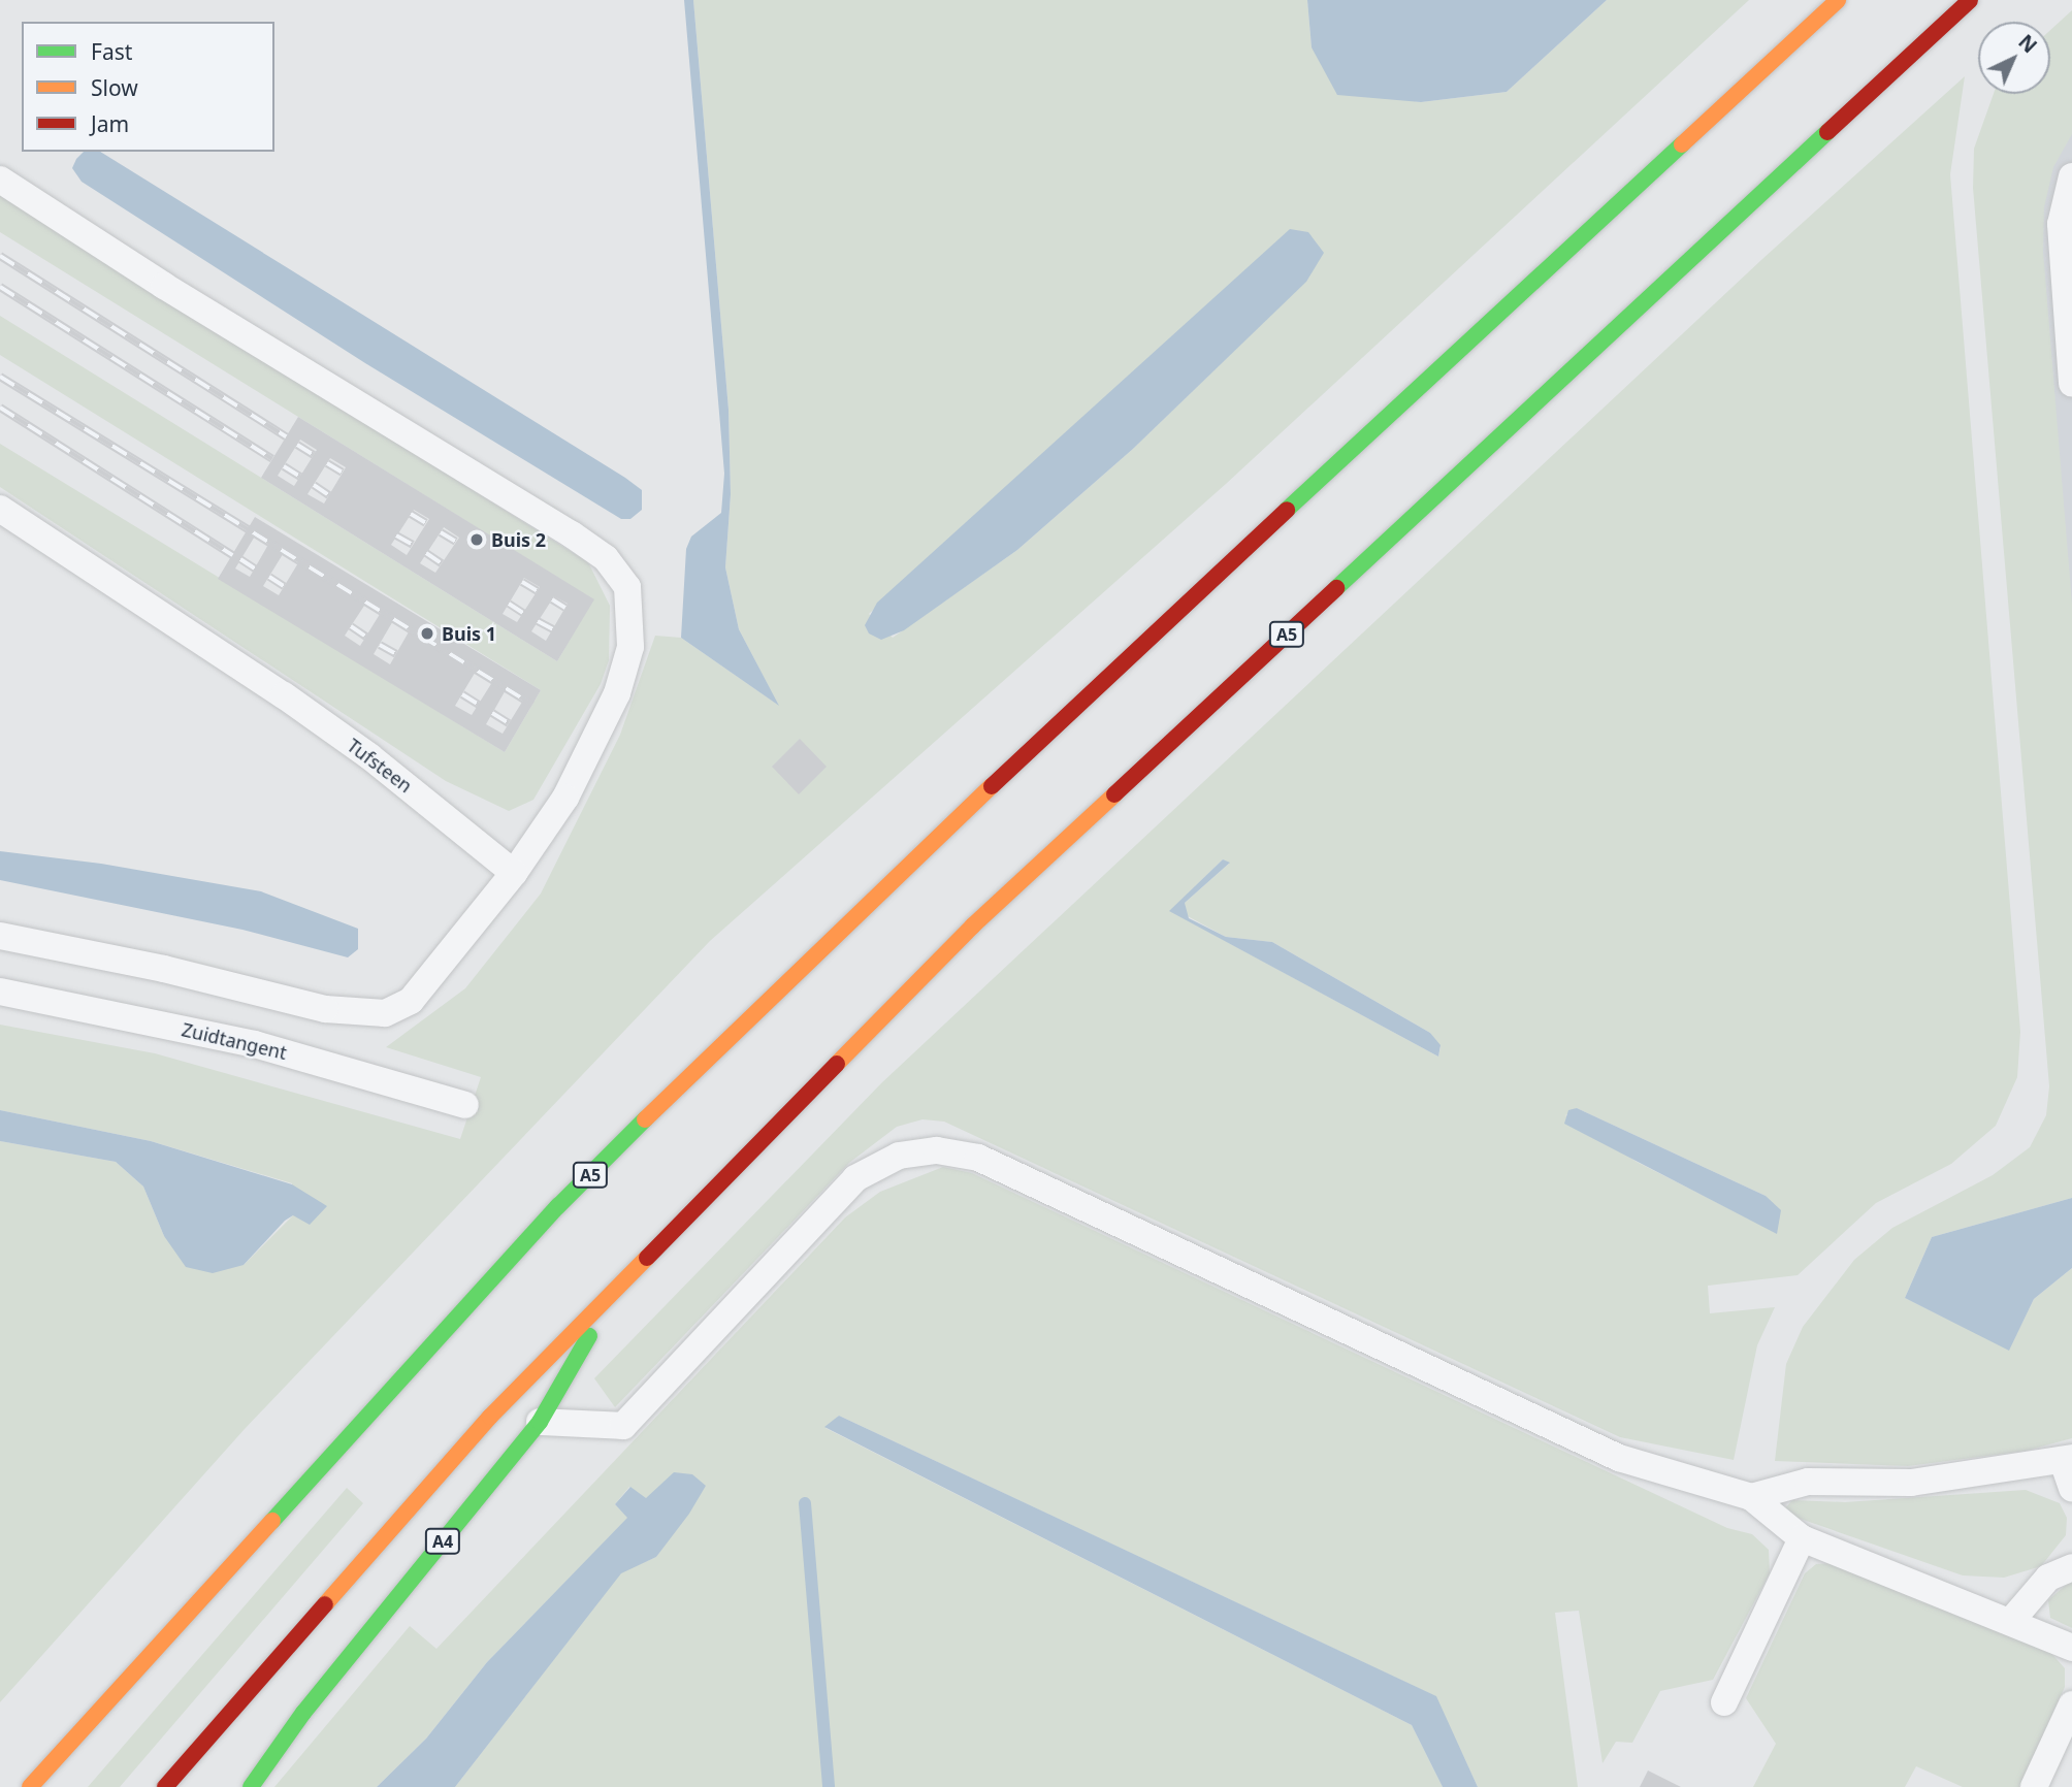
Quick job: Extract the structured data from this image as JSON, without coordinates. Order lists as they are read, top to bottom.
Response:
{
  "streets": {
    "highway": ["A5", "A4"],
    "lane": ["Tufsteen", "Zuidtangent"]
  },
  "crossings": [
    ["A5", "A4"]
  ],
  "places": ["Buis 2", "Buis 1"],
  "legend": ["Fast", "Slow", "Jam"],
  "north": "top right"
}
